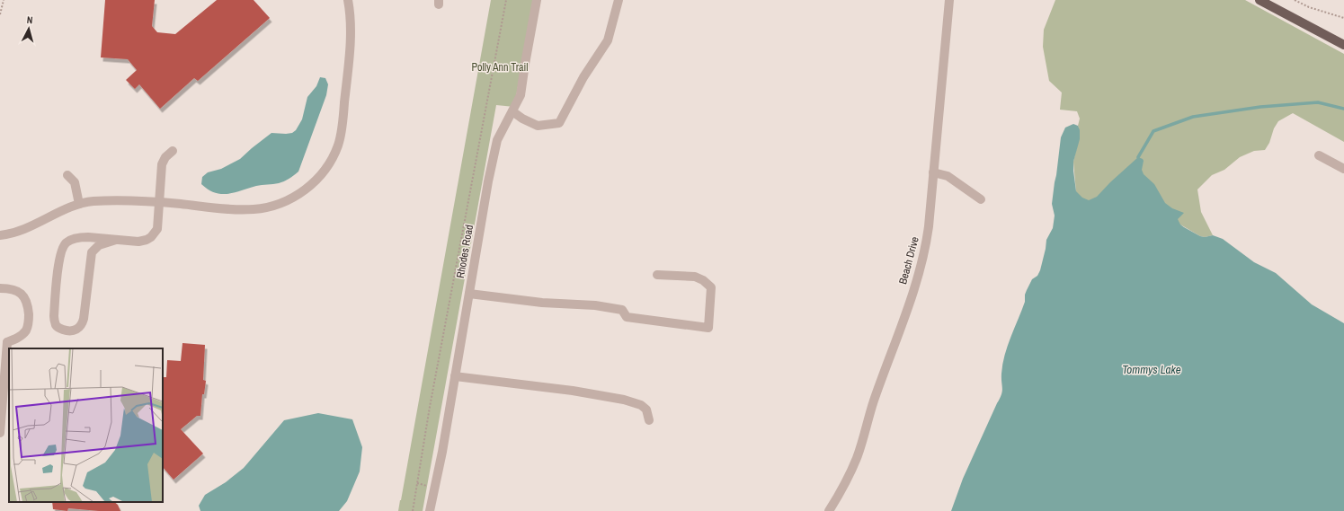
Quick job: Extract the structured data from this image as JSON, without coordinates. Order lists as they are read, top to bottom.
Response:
{
  "streets": {
    "street": ["Rhodes Road", "Beach Drive"]
  },
  "water": ["Tommys Lake"],
  "parks": ["Polly Ann Trail"],
  "north": "top"
}
